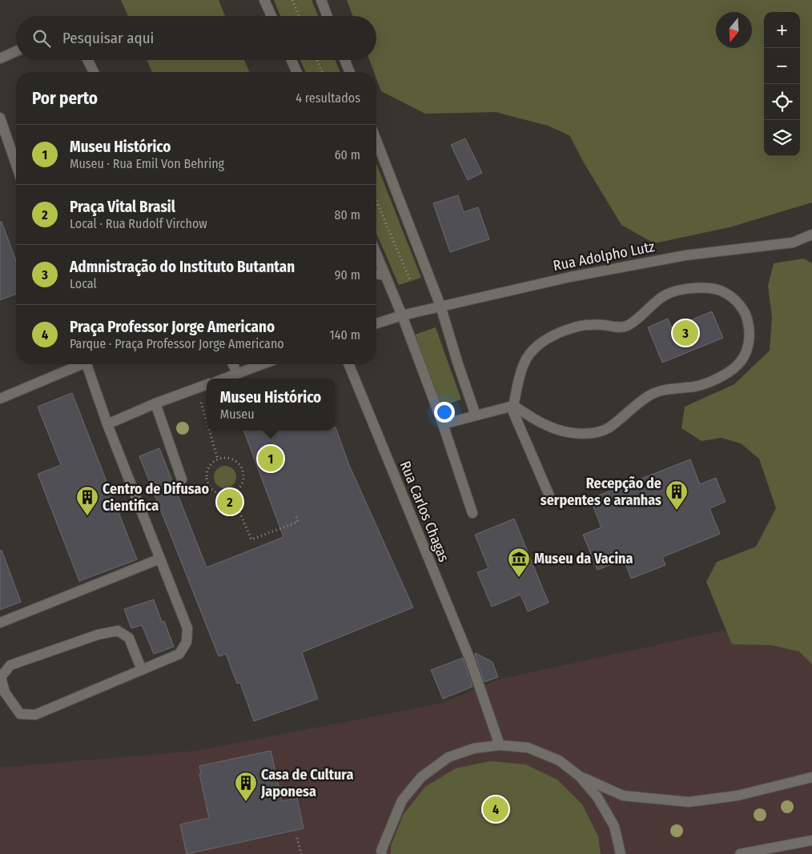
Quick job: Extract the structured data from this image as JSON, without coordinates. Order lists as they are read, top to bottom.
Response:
{
  "streets": {
    "street": ["Rua Adolpho Lutz", "Rua Carlos Chagas"]
  },
  "places": {
    "building": ["Recepção de serpentes e aranhas", "Centro de Difusao Cientifica", "Casa de Cultura Japonesa"],
    "museum": ["Museu da Vacina"]
  },
  "north": "bottom",
  "page": {
    "map_buttons": ["+", "−"],
    "search": "Pesquisar aqui",
    "heading": ["Por perto", "4 resultados"],
    "list": [
      {
        "mark": "1",
        "name": "Museu Histórico",
        "note": "Museu · Rua Emil Von Behring",
        "value": "60 m"
      },
      {
        "mark": "2",
        "name": "Praça Vital Brasil",
        "note": "Local · Rua Rudolf Virchow",
        "value": "80 m"
      },
      {
        "mark": "3",
        "name": "Admnistração do Instituto Butantan",
        "note": "Local",
        "value": "90 m"
      },
      {
        "mark": "4",
        "name": "Praça Professor Jorge Americano",
        "note": "Parque · Praça Professor Jorge Americano",
        "value": "140 m"
      }
    ],
    "pins": [
      "3",
      "1",
      "2",
      "4"
    ],
    "popup": ["Museu Histórico", "Museu"]
  }
}
